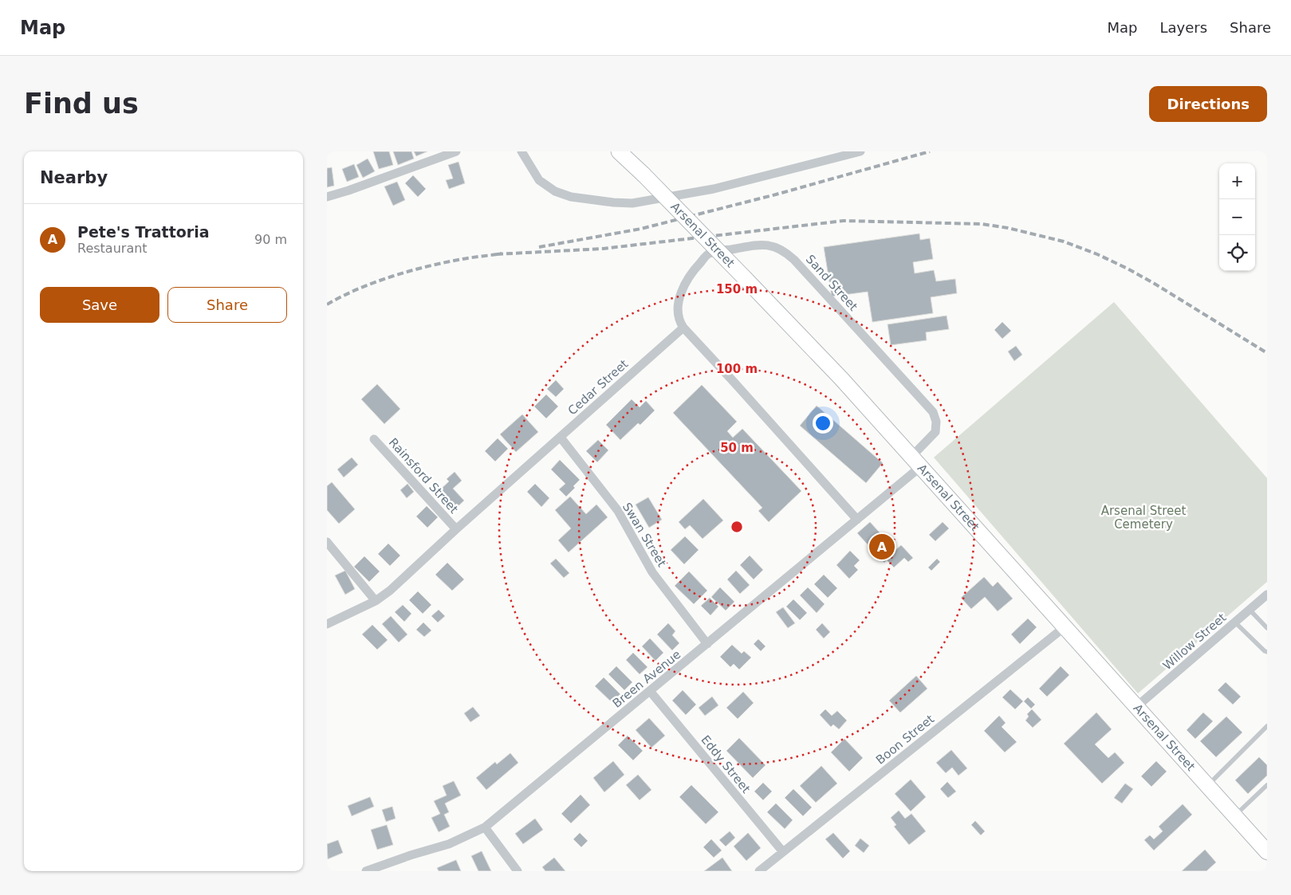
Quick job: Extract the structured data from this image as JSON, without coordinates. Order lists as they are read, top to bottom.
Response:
{
  "streets": {
    "highway": ["Arsenal Street"],
    "street": [
      "Sand Street",
      "Cedar Street",
      "Rainsford Street",
      "Swan Street",
      "Willow Street",
      "Breen Avenue",
      "Boon Street",
      "Eddy Street"
    ]
  },
  "crossings": [
    ["Arsenal Street", "Sand Street"],
    ["Arsenal Street", "Willow Street"],
    ["Arsenal Street", "Breen Avenue"],
    ["Arsenal Street", "Boon Street"],
    ["Sand Street", "Cedar Street"],
    ["Sand Street", "Breen Avenue"],
    ["Cedar Street", "Rainsford Street"],
    ["Cedar Street", "Swan Street"],
    ["Swan Street", "Breen Avenue"],
    ["Breen Avenue", "Eddy Street"],
    ["Boon Street", "Eddy Street"]
  ],
  "parks": ["Arsenal Street Cemetery"],
  "page": {
    "header": "Map",
    "nav": ["Map", "Layers", "Share"],
    "buttons": [
      "Directions",
      ["Save", "Share"]
    ],
    "title": "Find us",
    "heading": "Nearby",
    "map_buttons": ["+", "−"],
    "list": [
      {
        "mark": "A",
        "name": "Pete's Trattoria",
        "note": "Restaurant",
        "value": "90 m"
      }
    ],
    "pins": "A"
  },
  "rings": ["150 m", "100 m", "50 m"]
}
